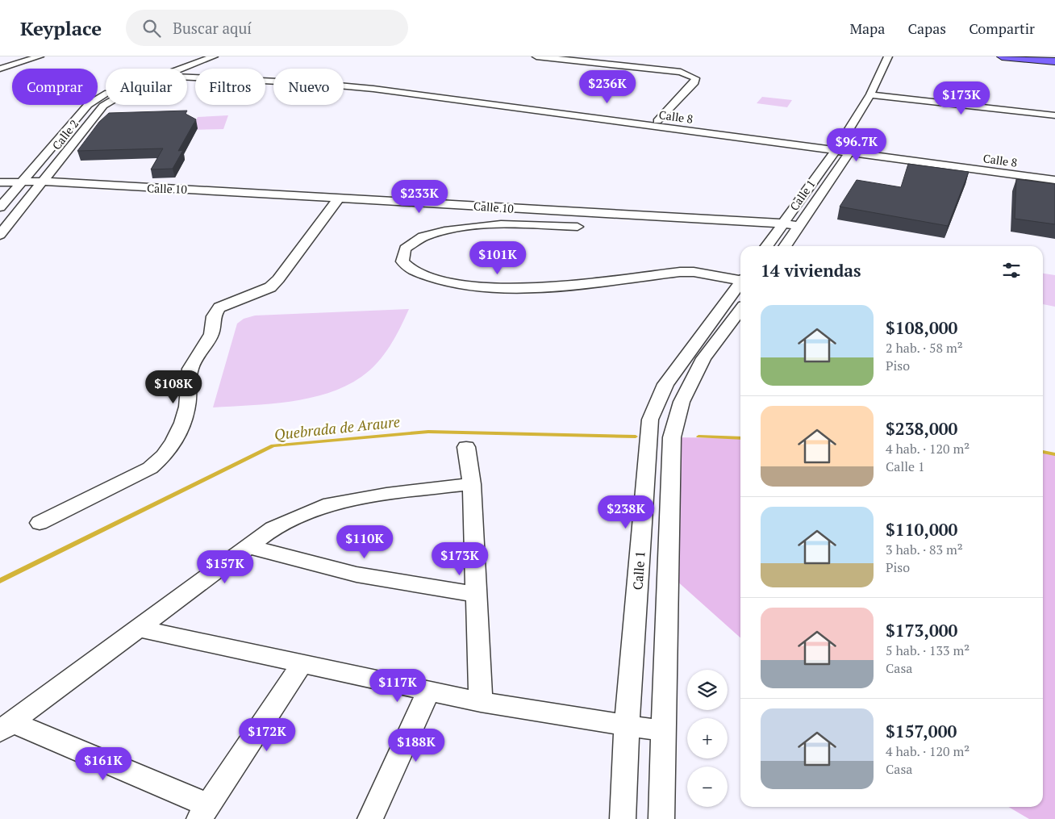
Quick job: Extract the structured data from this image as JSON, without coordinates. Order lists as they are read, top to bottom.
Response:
{
  "streets": {
    "street": [
      "Calle 8",
      "Calle 2",
      "Calle 10",
      "Calle 1"
    ]
  },
  "crossings": [
    ["Calle 8", "Calle 1"],
    ["Calle 2", "Calle 10"],
    ["Calle 10", "Calle 1"]
  ],
  "water": ["Quebrada de Araure"],
  "page": {
    "header": "Keyplace",
    "search": "Buscar aquí",
    "nav": ["Mapa", "Capas", "Compartir"],
    "chip": [
      "Comprar",
      "Alquilar",
      "Filtros",
      "Nuevo"
    ],
    "price": [
      "$236K",
      "$173K",
      "$96.7K",
      "$233K",
      "$101K",
      "$108K",
      "$238K",
      "$110K",
      "$173K",
      "$157K",
      "$117K",
      "$172K",
      "$188K",
      "$161K"
    ],
    "heading": "14 viviendas",
    "list": [
      {
        "name": "$108,000",
        "note": "2 hab. · 58 m² · Piso"
      },
      {
        "name": "$238,000",
        "note": "4 hab. · 120 m² · Calle 1"
      },
      {
        "name": "$110,000",
        "note": "3 hab. · 83 m² · Piso"
      },
      {
        "name": "$173,000",
        "note": "5 hab. · 133 m² · Casa"
      },
      {
        "name": "$157,000",
        "note": "4 hab. · 120 m² · Casa"
      }
    ],
    "map_buttons": ["+", "−"]
  }
}
